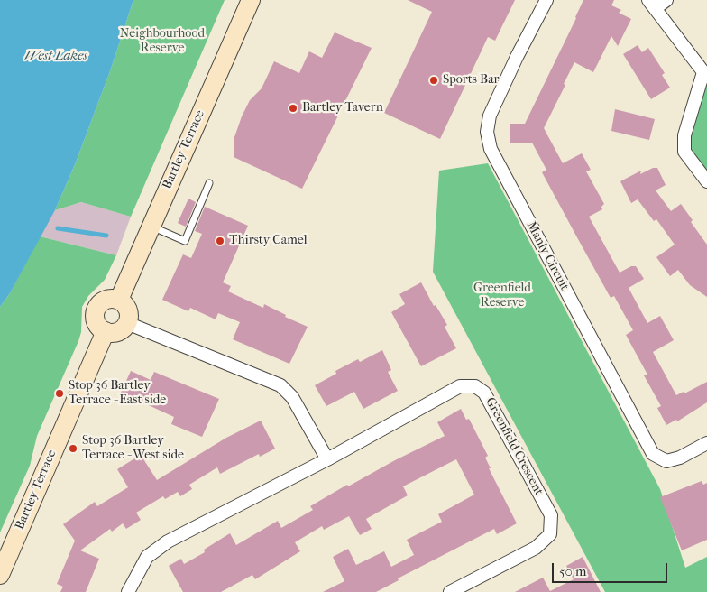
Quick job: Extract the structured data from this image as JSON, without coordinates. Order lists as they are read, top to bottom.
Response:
{
  "streets": {
    "street": ["Bartley Terrace", "Manly Circuit", "Greenfield Crescent"]
  },
  "water": ["West Lakes"],
  "parks": ["Neighbourhood Reserve", "Greenfield Reserve"],
  "places": [
    "Sports Bar",
    "Bartley Tavern",
    "Thirsty Camel",
    "Stop 36 Bartley Terrace - East side",
    "Stop 36 Bartley Terrace - West side"
  ],
  "scale_bar": "50 m"
}
